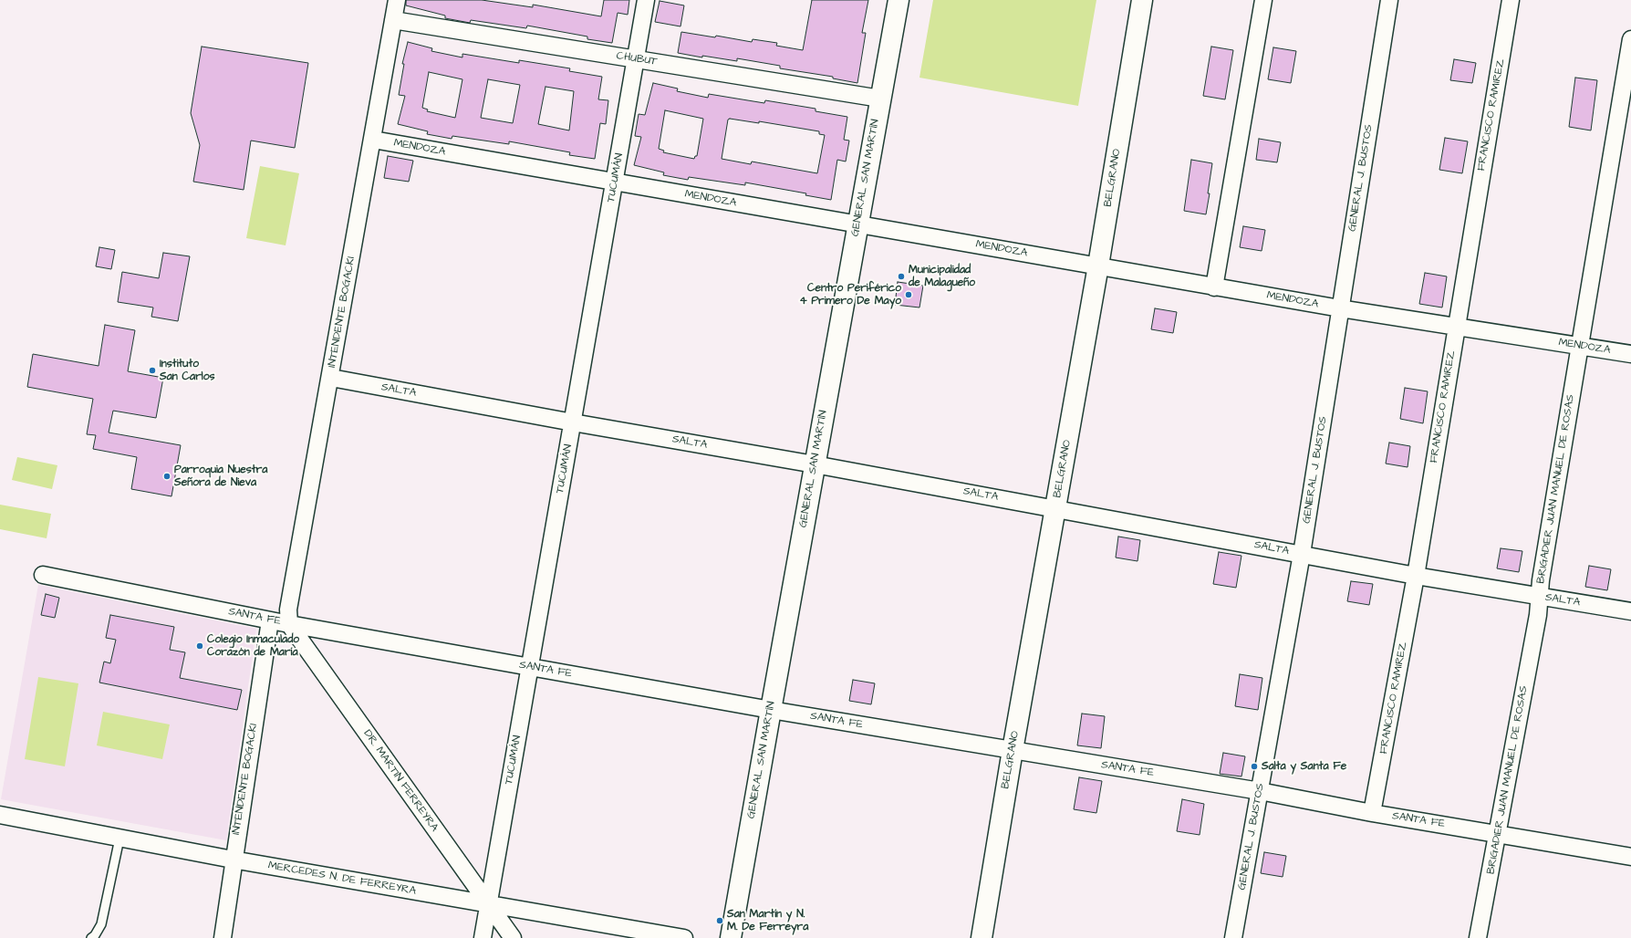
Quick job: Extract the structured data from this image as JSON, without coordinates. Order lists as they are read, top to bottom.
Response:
{
  "streets": {
    "main road": ["GENERAL SAN MARTÍN", "BELGRANO"],
    "street": [
      "CHUBUT",
      "FRANCISCO RAMIREZ",
      "MENDOZA",
      "TUCUMÁN",
      "GENERAL J. BUSTOS",
      "INTENDENTE BOGACKI",
      "SALTA",
      "BRIGADIER JUAN MANUEL DE ROSAS",
      "SANTA FE",
      "DR. MARTIN FERREYRA",
      "MERCEDES N. DE FERREYRA"
    ]
  },
  "crossings": [
    ["CHUBUT", "TUCUMÁN"],
    ["CHUBUT", "GENERAL SAN MARTÍN"],
    ["CHUBUT", "INTENDENTE BOGACKI"],
    ["FRANCISCO RAMIREZ", "MENDOZA"],
    ["FRANCISCO RAMIREZ", "SALTA"],
    ["FRANCISCO RAMIREZ", "SANTA FE"],
    ["MENDOZA", "TUCUMÁN"],
    ["MENDOZA", "GENERAL SAN MARTÍN"],
    ["MENDOZA", "BELGRANO"],
    ["MENDOZA", "GENERAL J. BUSTOS"],
    ["MENDOZA", "INTENDENTE BOGACKI"],
    ["MENDOZA", "BRIGADIER JUAN MANUEL DE ROSAS"],
    ["TUCUMÁN", "SALTA"],
    ["TUCUMÁN", "SANTA FE"],
    ["TUCUMÁN", "DR. MARTIN FERREYRA"],
    ["TUCUMÁN", "MERCEDES N. DE FERREYRA"],
    ["GENERAL SAN MARTÍN", "SALTA"],
    ["GENERAL SAN MARTÍN", "SANTA FE"],
    ["BELGRANO", "SALTA"],
    ["BELGRANO", "SANTA FE"],
    ["GENERAL J. BUSTOS", "SALTA"],
    ["GENERAL J. BUSTOS", "SANTA FE"],
    ["INTENDENTE BOGACKI", "SALTA"],
    ["INTENDENTE BOGACKI", "SANTA FE"],
    ["INTENDENTE BOGACKI", "DR. MARTIN FERREYRA"],
    ["INTENDENTE BOGACKI", "MERCEDES N. DE FERREYRA"],
    ["SALTA", "BRIGADIER JUAN MANUEL DE ROSAS"],
    ["BRIGADIER JUAN MANUEL DE ROSAS", "SANTA FE"],
    ["SANTA FE", "DR. MARTIN FERREYRA"],
    ["DR. MARTIN FERREYRA", "MERCEDES N. DE FERREYRA"]
  ],
  "places": [
    "Municipalidad de Malagueño",
    "Centro Periférico 4 Primero De Mayo",
    "Instituto San Carlos",
    "Parroquia Nuestra Señora de Nieva",
    "Colegio Inmaculado Corazón de María",
    "Salta y Santa Fe",
    "San Martín y N. M. De Ferreyra"
  ]
}
